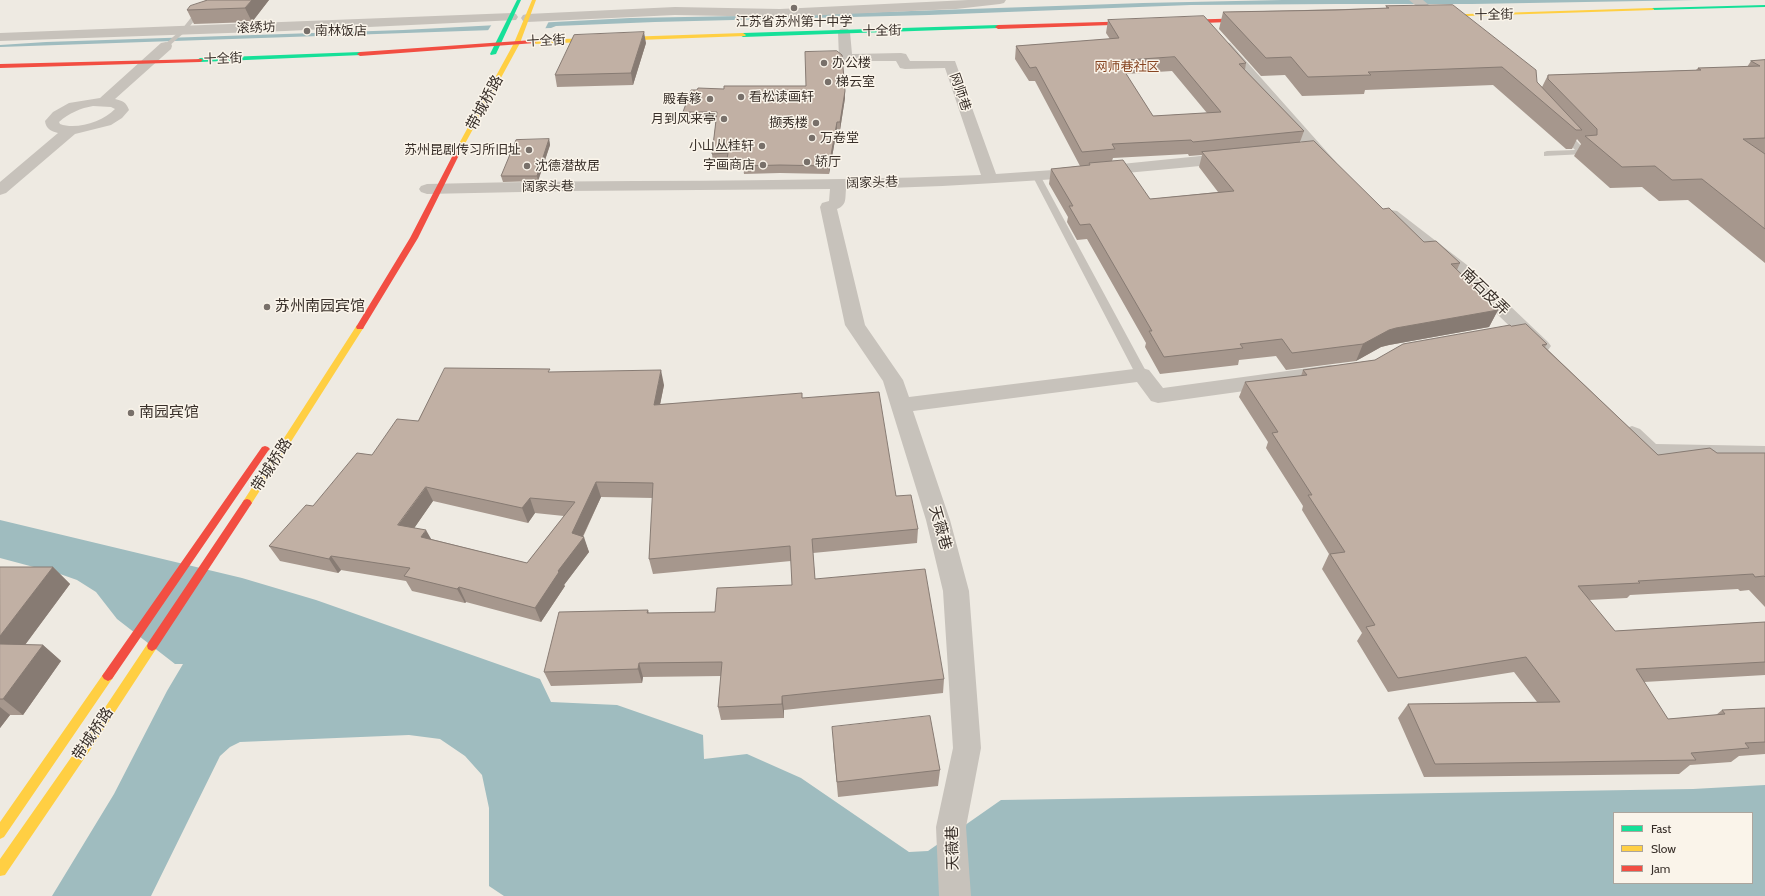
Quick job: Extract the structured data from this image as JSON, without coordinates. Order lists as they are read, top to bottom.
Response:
{
  "streets": {
    "main road": ["十全街", "带城桥路"],
    "street": [
      "滚绣坊",
      "网师巷",
      "阔家头巷",
      "南石皮弄",
      "天薇巷"
    ]
  },
  "crossings": [
    ["十全街", "网师巷"],
    ["十全街", "带城桥路"],
    ["滚绣坊", "带城桥路"],
    ["网师巷", "阔家头巷"],
    ["带城桥路", "阔家头巷"],
    ["阔家头巷", "天薇巷"]
  ],
  "districts": ["网师巷社区"],
  "places": [
    "江苏省苏州第十中学",
    "南林饭店",
    "办公楼",
    "梯云室",
    "看松读画轩",
    "殿春簃",
    "月到风来亭",
    "撷秀楼",
    "万卷堂",
    "小山丛桂轩",
    "苏州昆剧传习所旧址",
    "轿厅",
    "字画商店",
    "沈德潜故居",
    "苏州南园宾馆",
    "南园宾馆"
  ],
  "legend": ["Fast", "Slow", "Jam"]
}
